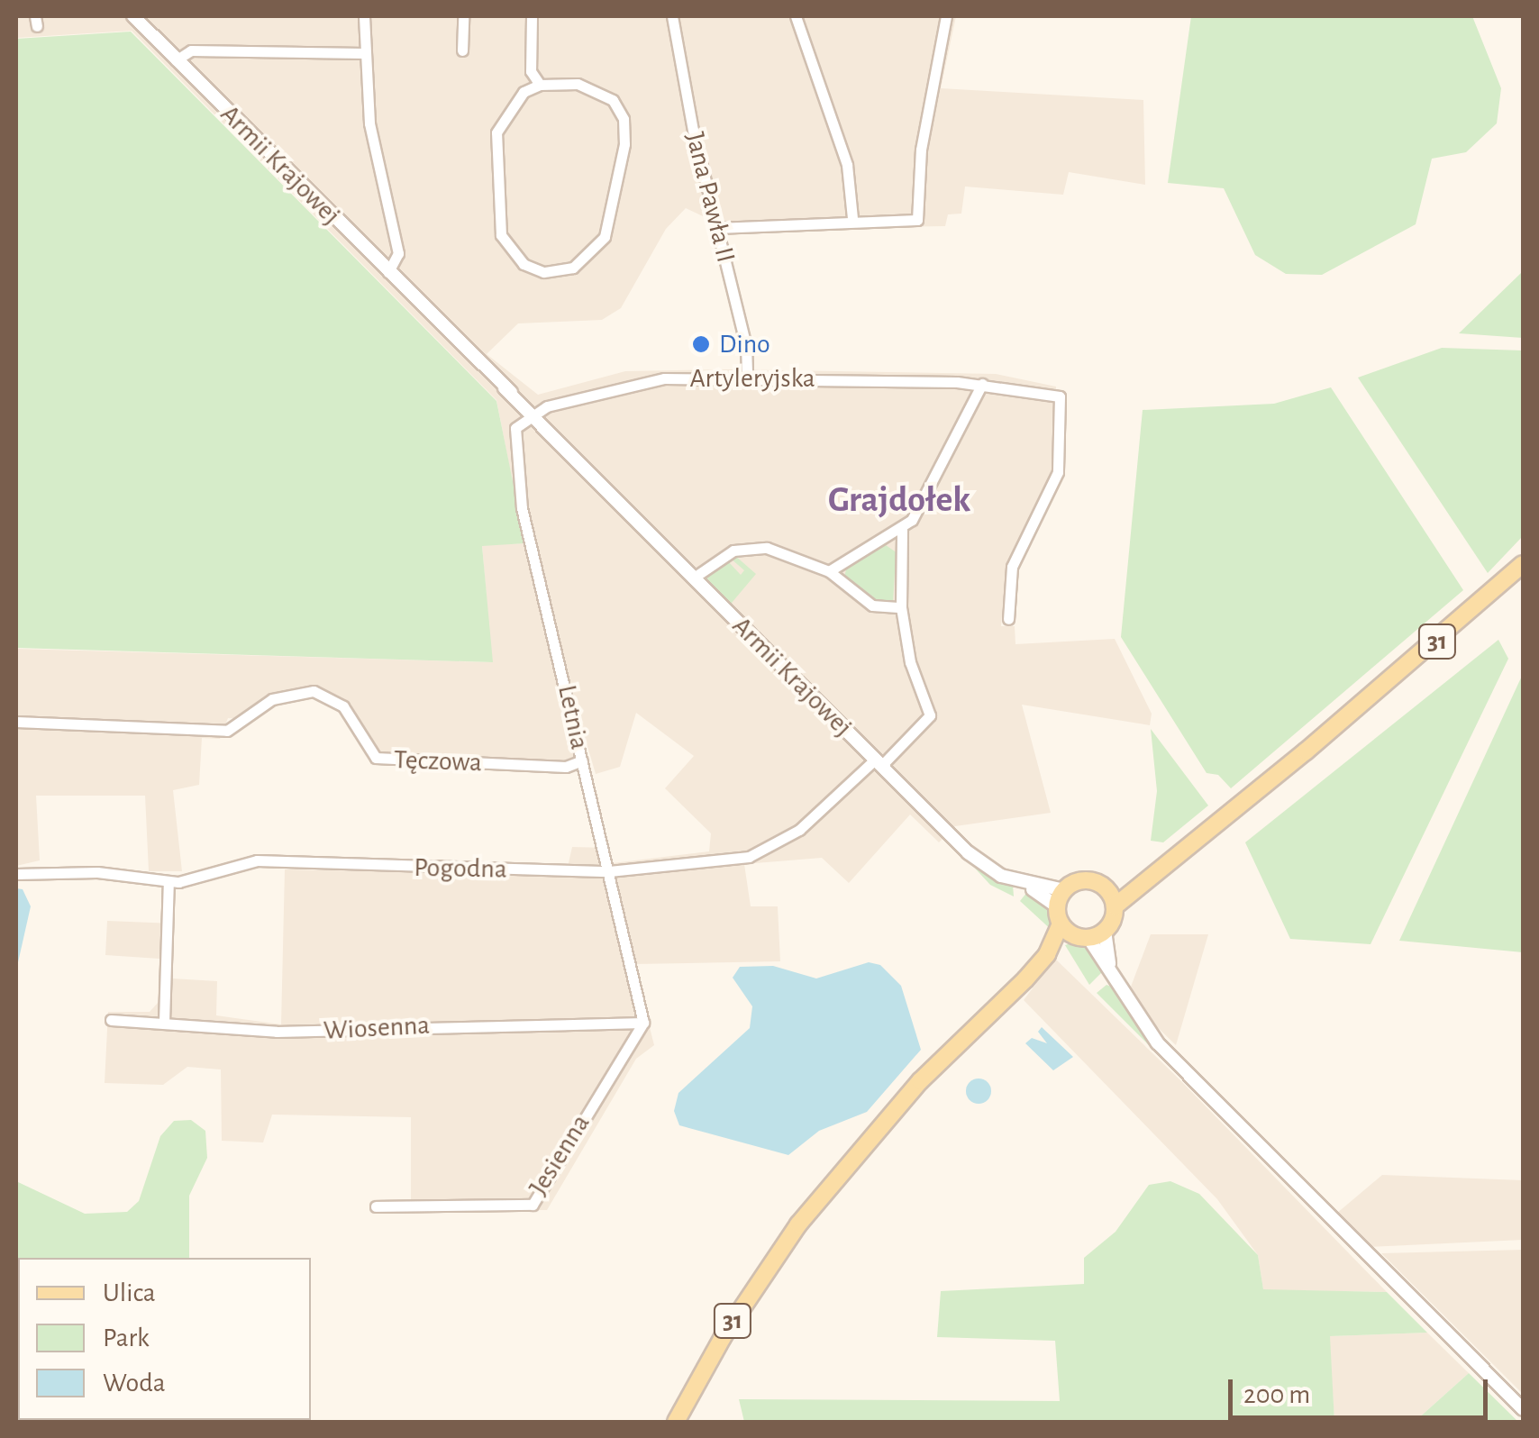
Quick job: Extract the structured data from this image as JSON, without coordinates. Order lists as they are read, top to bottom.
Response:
{
  "streets": {
    "main road": ["31"],
    "street": [
      "Armii Krajowej",
      "Jana Pawła II",
      "Artyleryjska",
      "Letnia",
      "Tęczowa",
      "Pogodna",
      "Wiosenna",
      "Jesienna"
    ]
  },
  "crossings": [
    ["Armii Krajowej", "Artyleryjska"],
    ["Armii Krajowej", "31"],
    ["Armii Krajowej", "Letnia"],
    ["Armii Krajowej", "Pogodna"],
    ["Jana Pawła II", "Artyleryjska"],
    ["Artyleryjska", "Letnia"],
    ["Letnia", "Tęczowa"],
    ["Letnia", "Pogodna"],
    ["Letnia", "Wiosenna"],
    ["Letnia", "Jesienna"],
    ["Wiosenna", "Jesienna"]
  ],
  "districts": ["Grajdołek"],
  "places": ["Dino"],
  "legend": ["Ulica", "Park", "Woda"],
  "scale_bar": "200 m"
}
